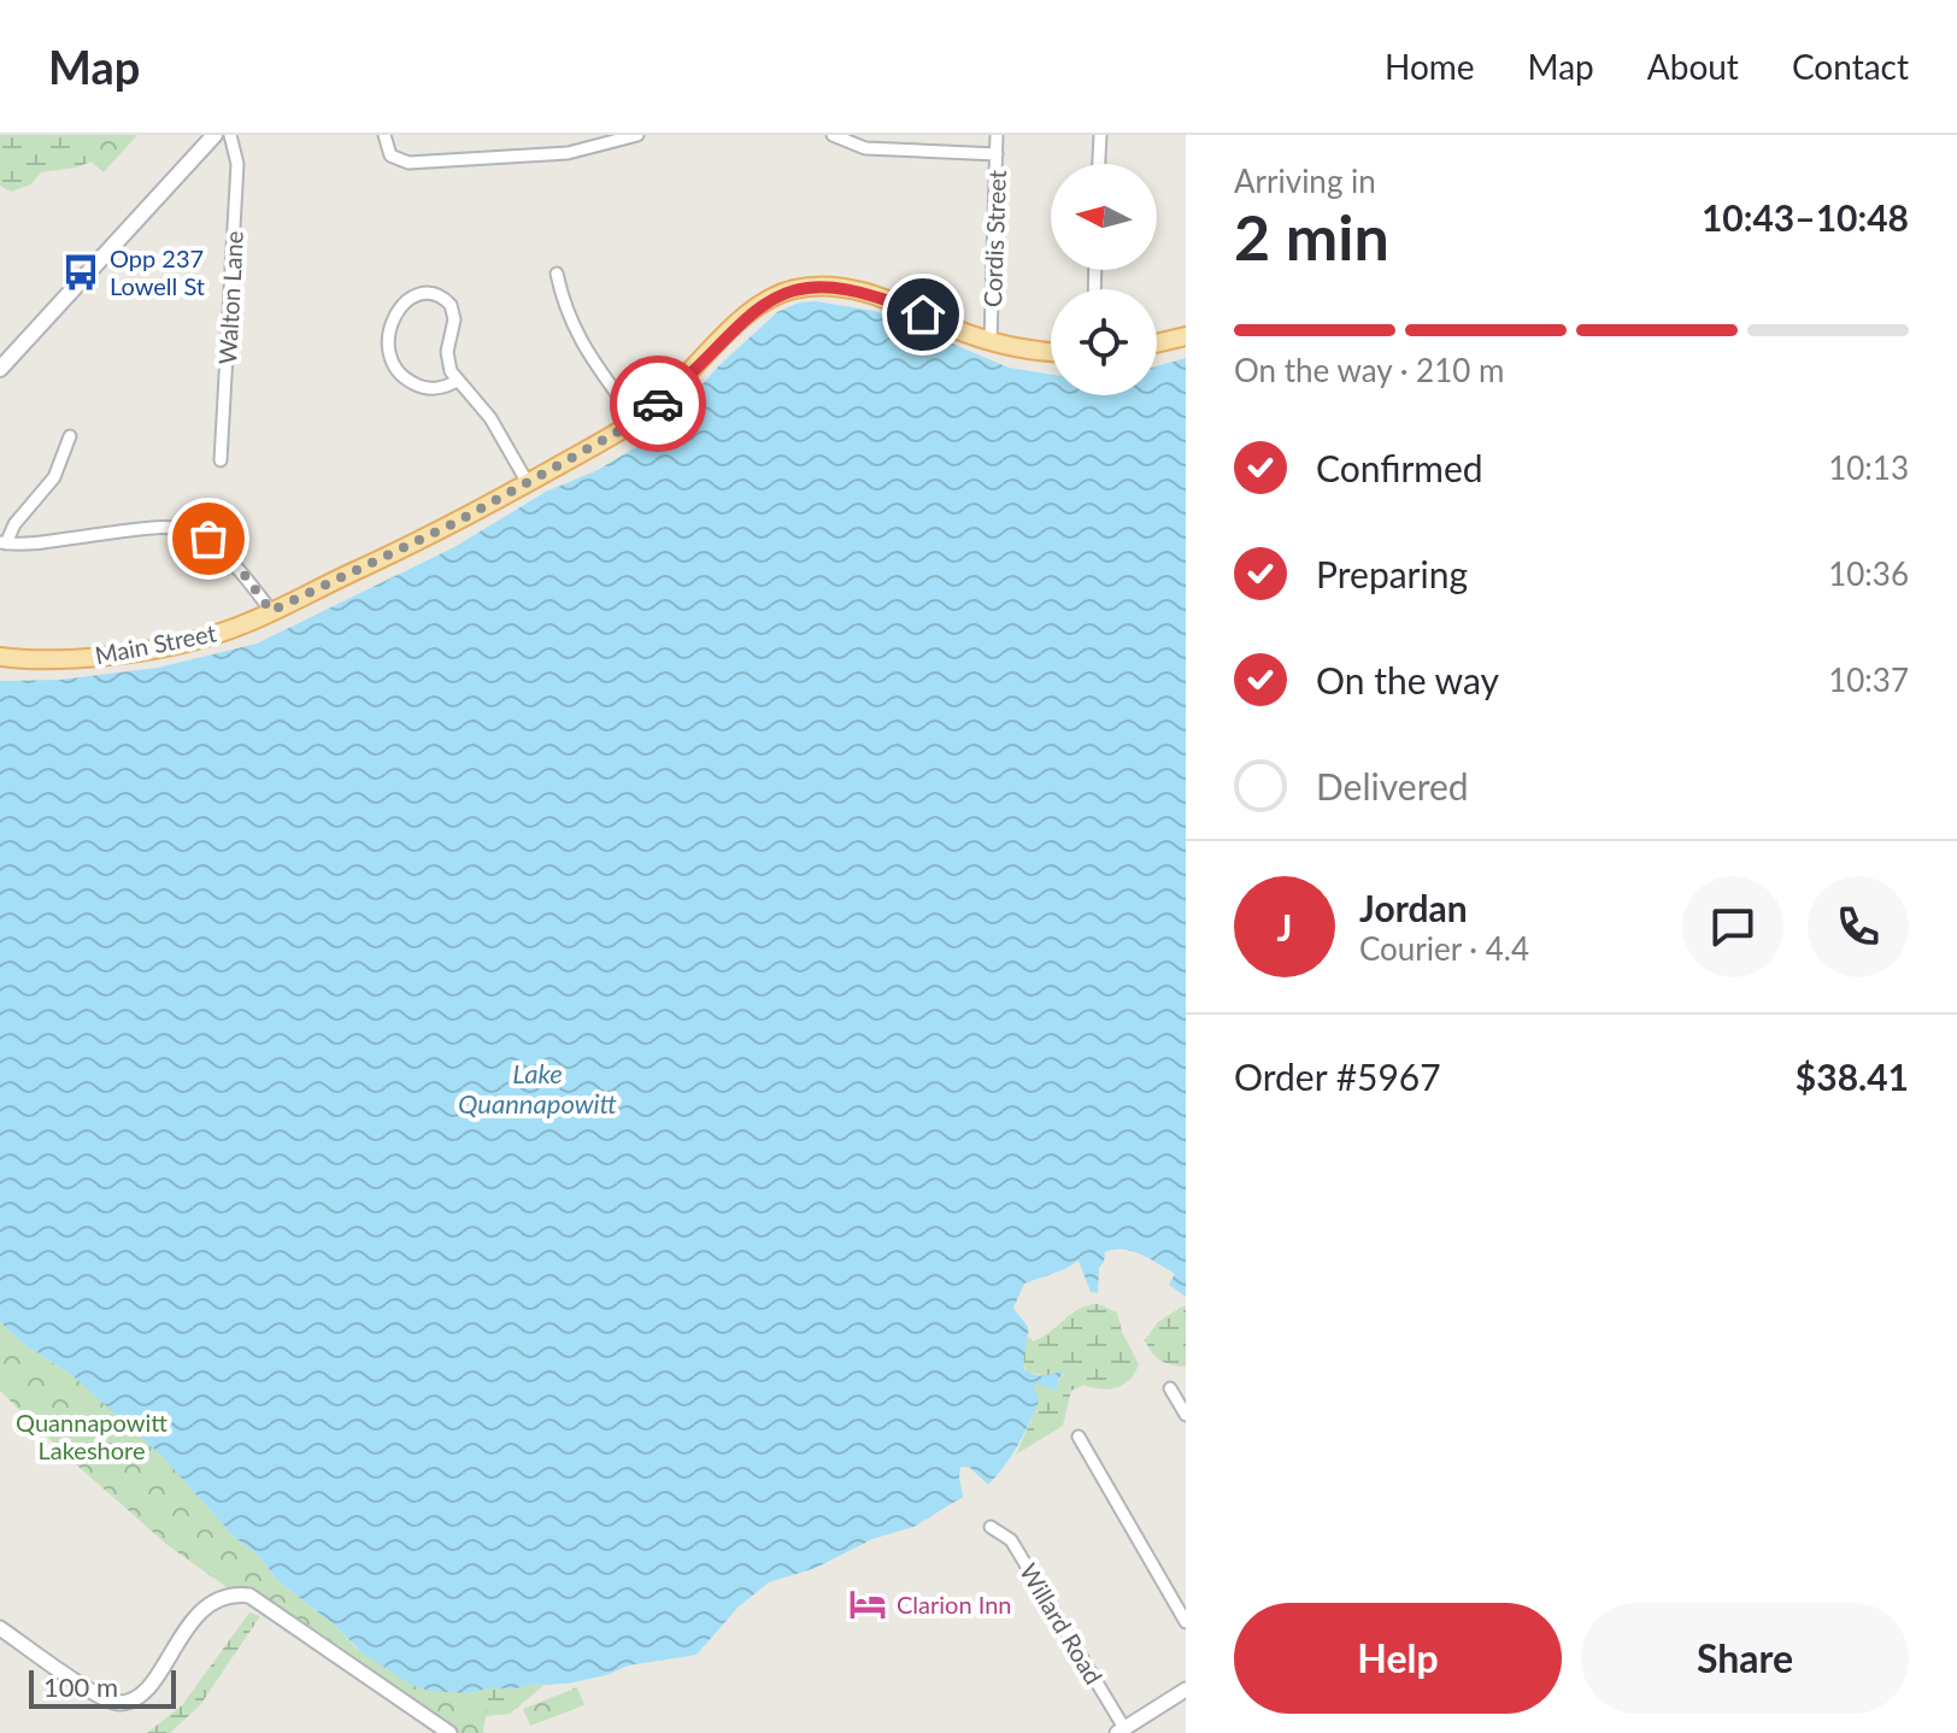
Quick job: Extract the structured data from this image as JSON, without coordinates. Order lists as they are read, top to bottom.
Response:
{
  "streets": {
    "main road": ["Main Street"],
    "street": ["Cordis Street", "Walton Lane", "Willard Road"]
  },
  "crossings": [
    ["Cordis Street", "Main Street"]
  ],
  "water": ["Lake Quannapowitt"],
  "parks": ["Quannapowitt Lakeshore"],
  "places": {
    "bus stop": ["Opp 237 Lowell St"],
    "hotel": ["Clarion Inn"]
  },
  "scale_bar": "100 m",
  "north": "left",
  "page": {
    "header": "Map",
    "nav": [
      "Home",
      "Map",
      "About",
      "Contact"
    ],
    "heading": ["2 min", "Arriving in", "10:43–10:48"],
    "panel": [
      "Jordan",
      "Courier · 4.4",
      "Order #5967",
      "$38.41"
    ],
    "bar": "On the way · 210 m",
    "list": [
      ["Confirmed", "10:13"],
      ["Preparing", "10:36"],
      ["On the way", "10:37"],
      "Delivered"
    ],
    "round": "J",
    "buttons": ["Help", "Share"],
    "scale": "100 m"
  }
}
